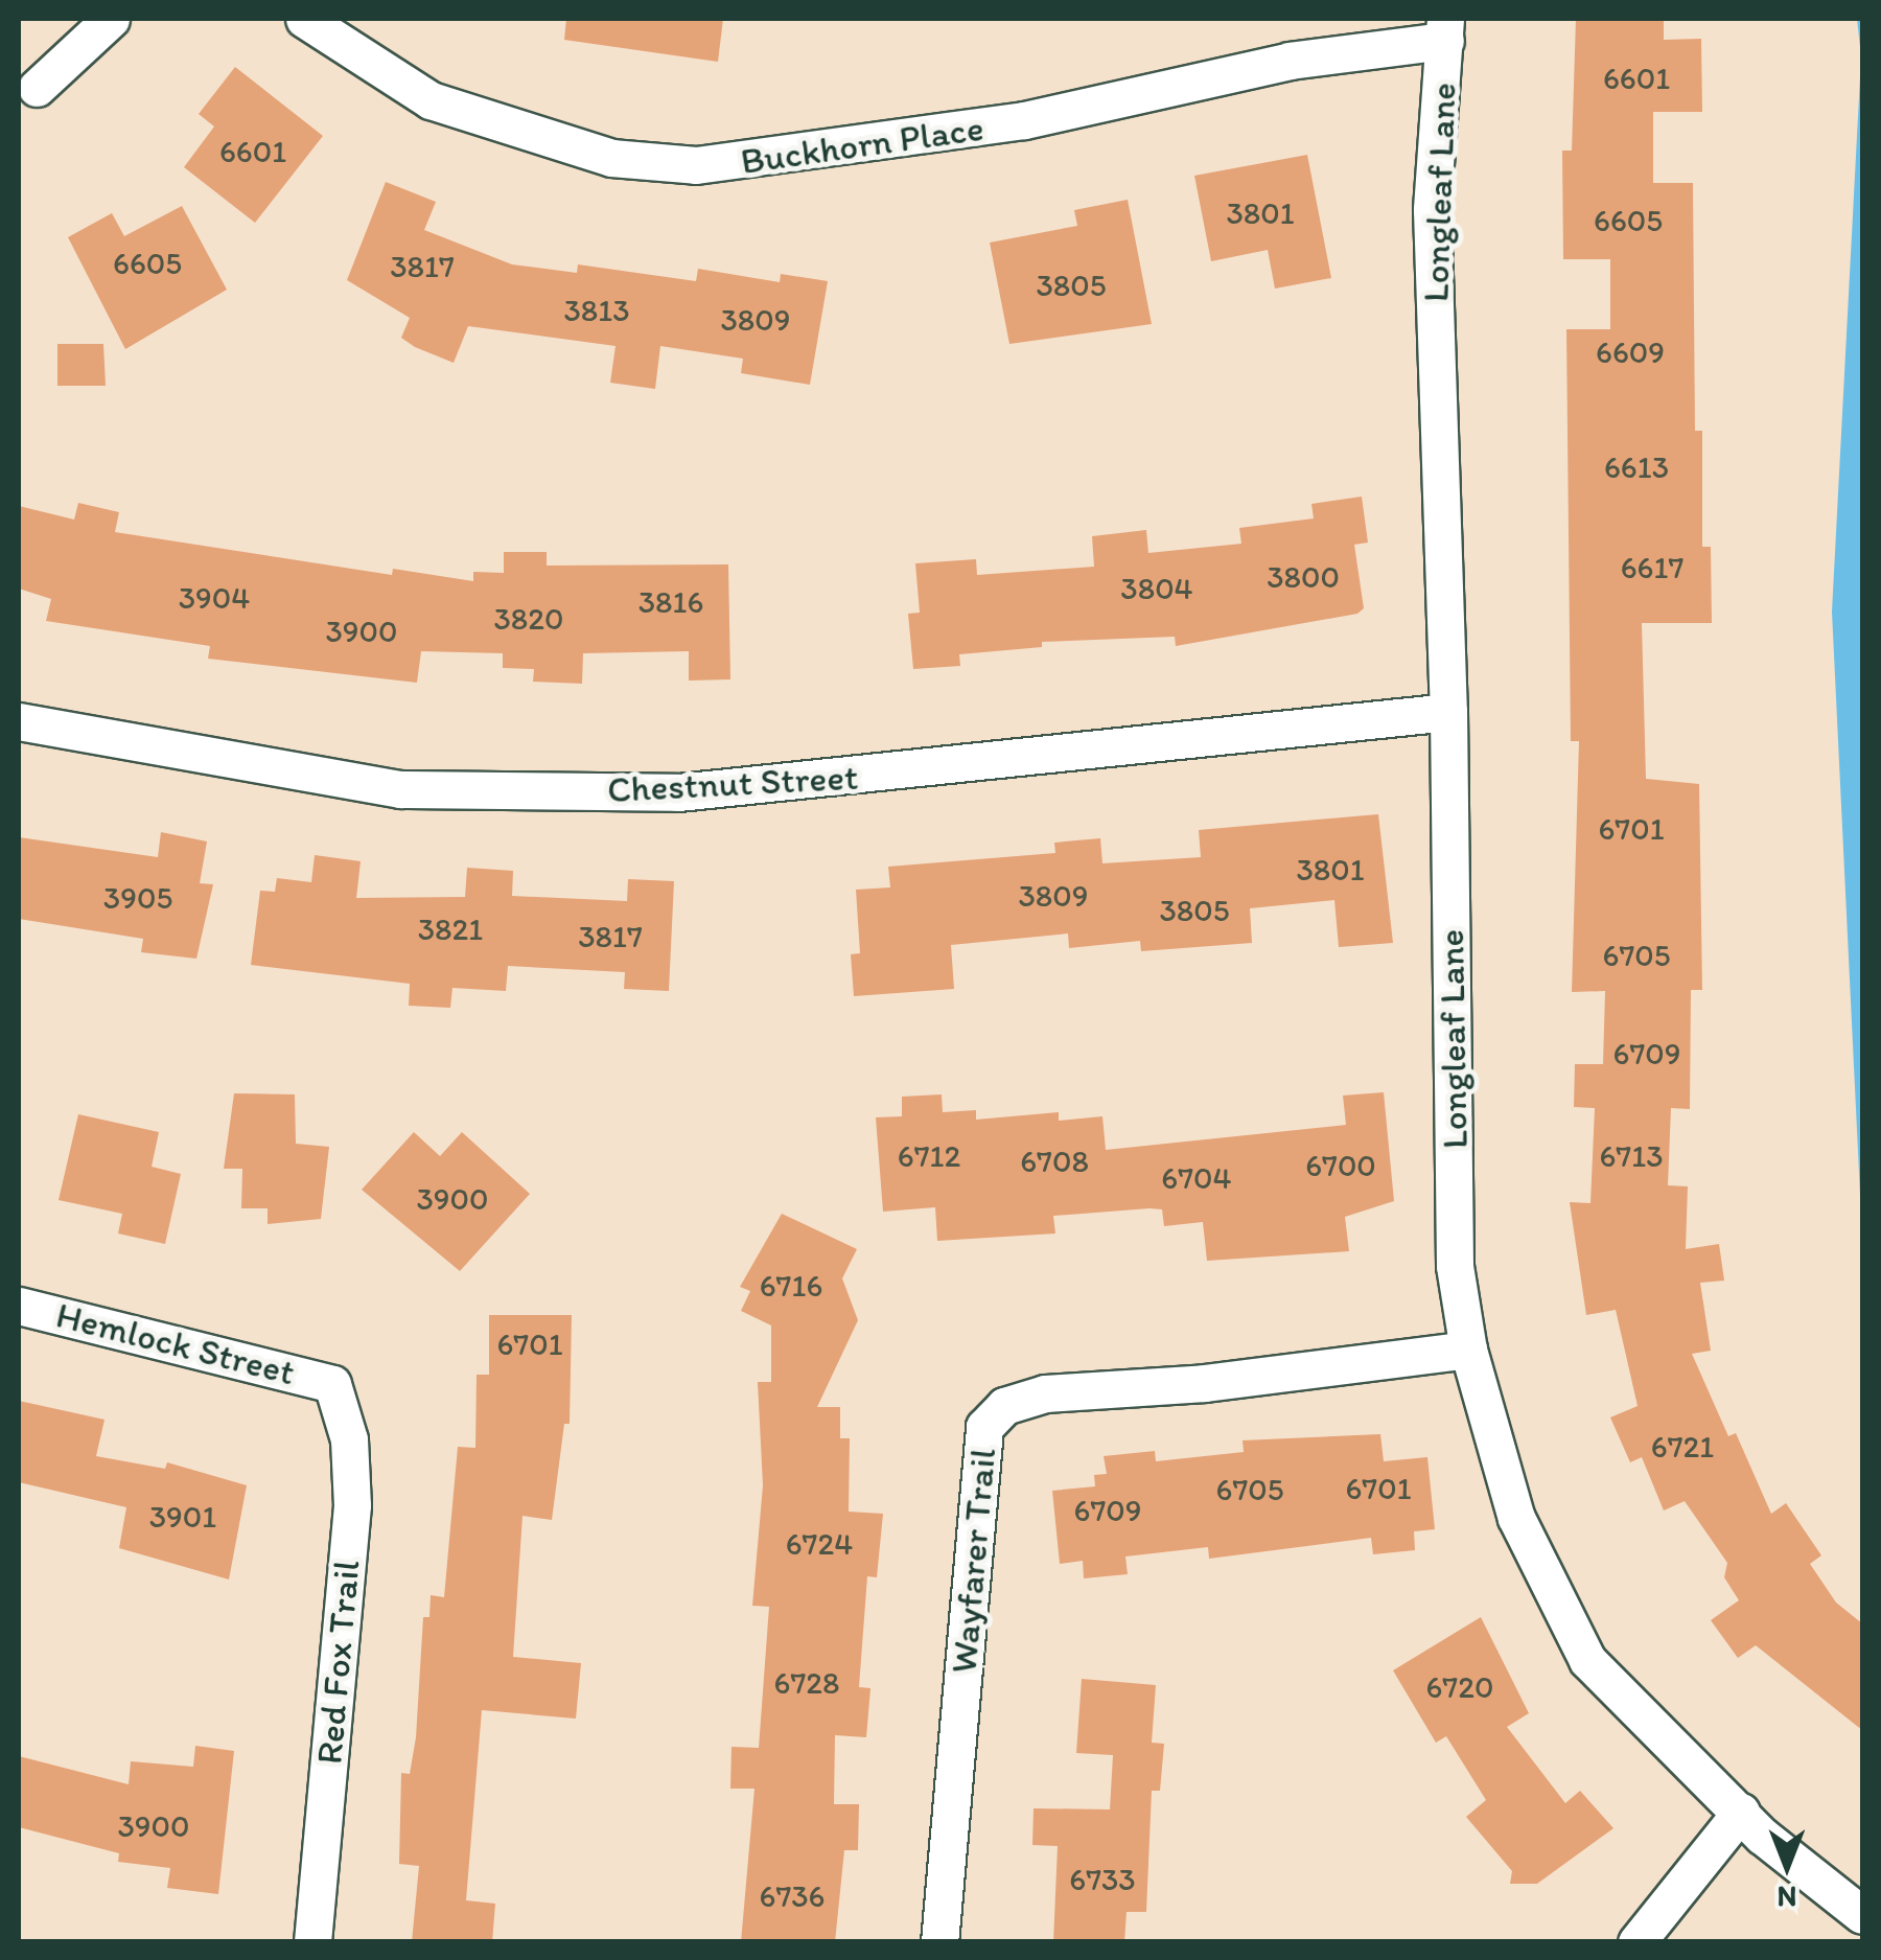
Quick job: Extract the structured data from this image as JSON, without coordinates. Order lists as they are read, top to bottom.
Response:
{
  "streets": {
    "street": [
      "Buckhorn Place",
      "Longleaf Lane",
      "Chestnut Street",
      "Hemlock Street",
      "Wayfarer Trail",
      "Red Fox Trail"
    ]
  },
  "crossings": [
    ["Buckhorn Place", "Longleaf Lane"],
    ["Longleaf Lane", "Chestnut Street"],
    ["Longleaf Lane", "Wayfarer Trail"],
    ["Hemlock Street", "Red Fox Trail"]
  ],
  "house_numbers": [
    "6601",
    "6601",
    "3801",
    "6605",
    "6605",
    "3817",
    "3805",
    "3813",
    "3809",
    "6609",
    "6613",
    "6617",
    "3800",
    "3804",
    "3904",
    "3816",
    "3820",
    "3900",
    "6701",
    "3801",
    "3809",
    "3905",
    "3805",
    "3821",
    "3817",
    "6705",
    "6709",
    "6712",
    "6713",
    "6708",
    "6700",
    "6704",
    "3900",
    "6716",
    "6701",
    "6721",
    "6701",
    "6705",
    "6709",
    "3901",
    "6724",
    "6728",
    "6720",
    "3900",
    "6733",
    "6736"
  ],
  "north": "bottom"
}
